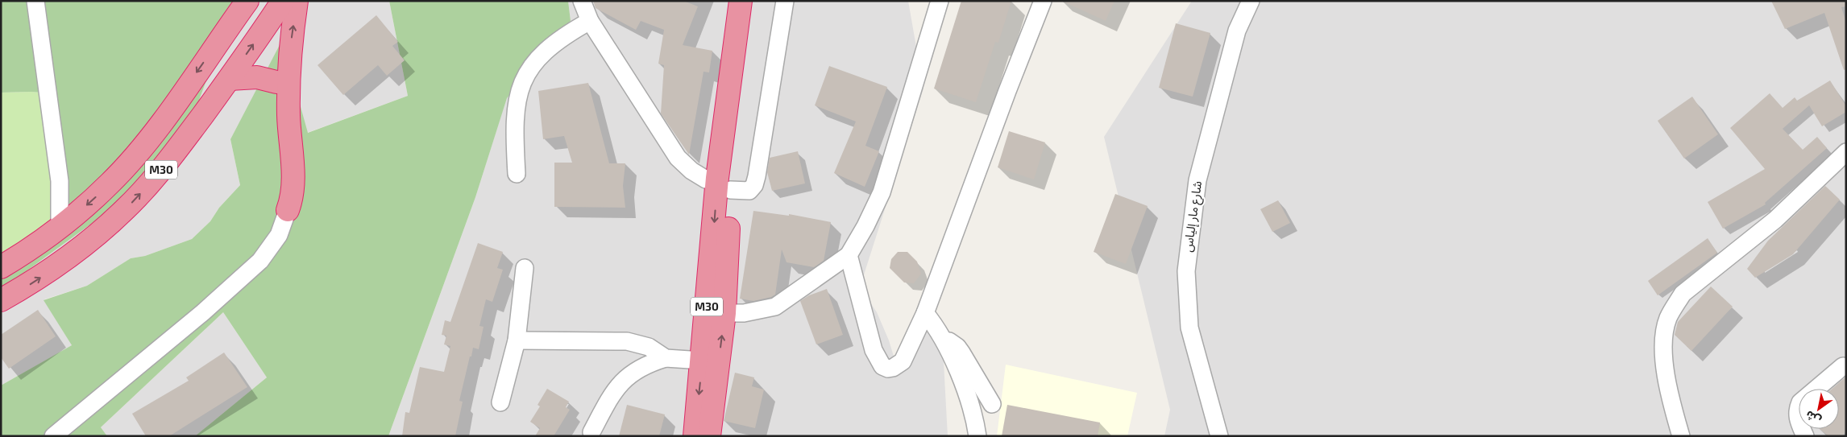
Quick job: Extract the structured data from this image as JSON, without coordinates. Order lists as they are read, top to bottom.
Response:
{
  "streets": {
    "highway": ["M30"],
    "street": ["شارع مار إلياس"]
  },
  "north": "bottom left"
}
